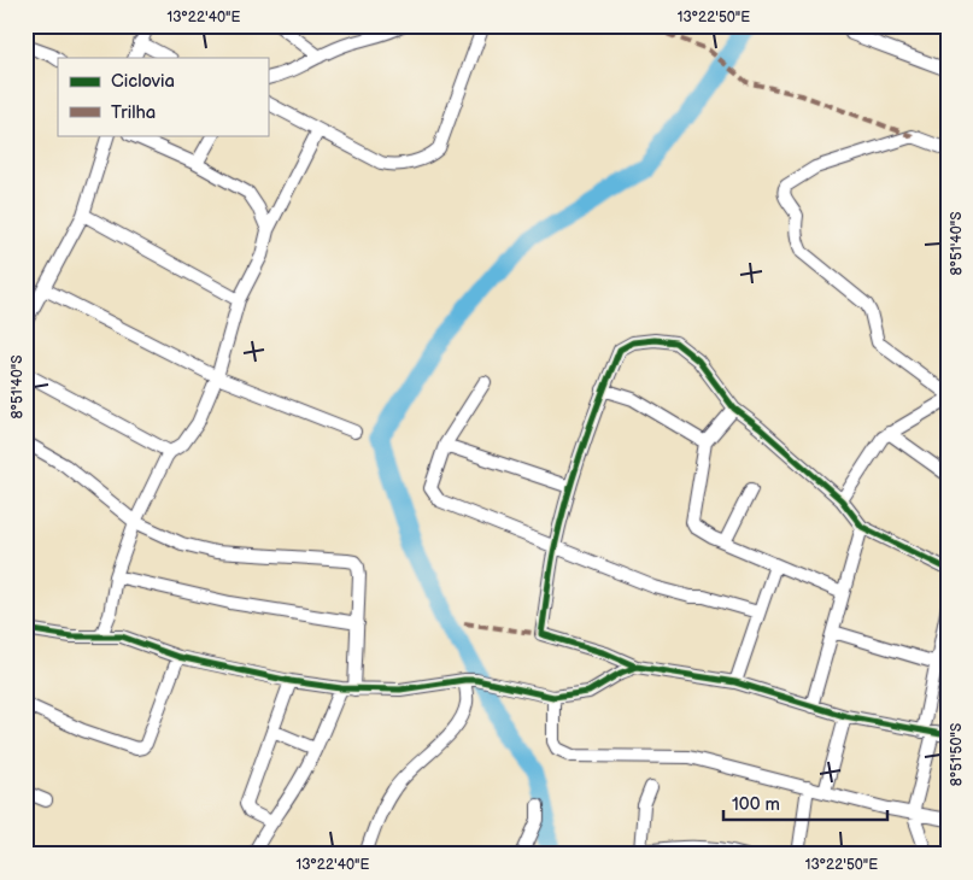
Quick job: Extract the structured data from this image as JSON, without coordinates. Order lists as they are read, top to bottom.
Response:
{
  "legend": ["Ciclovia", "Trilha"],
  "scale_bar": "100 m",
  "coordinates": [
    "13°22'40\"E",
    "13°22'50\"E",
    "8°51'40\"S",
    "8°51'50\"S"
  ]
}
